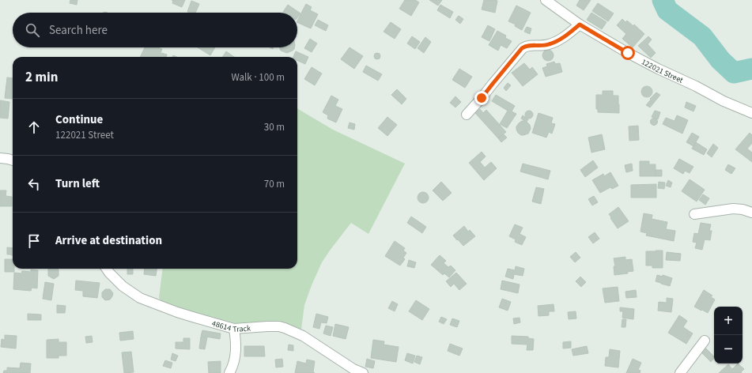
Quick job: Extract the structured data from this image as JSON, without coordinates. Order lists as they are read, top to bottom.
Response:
{
  "streets": {
    "street": ["122021 Street", "48614 Track"]
  },
  "page": {
    "search": "Search here",
    "heading": ["2 min", "Walk · 100 m"],
    "list": [
      ["Continue", "122021 Street", "30 m"],
      ["Turn left", "70 m"],
      "Arrive at destination"
    ],
    "map_buttons": ["+", "−"]
  }
}
